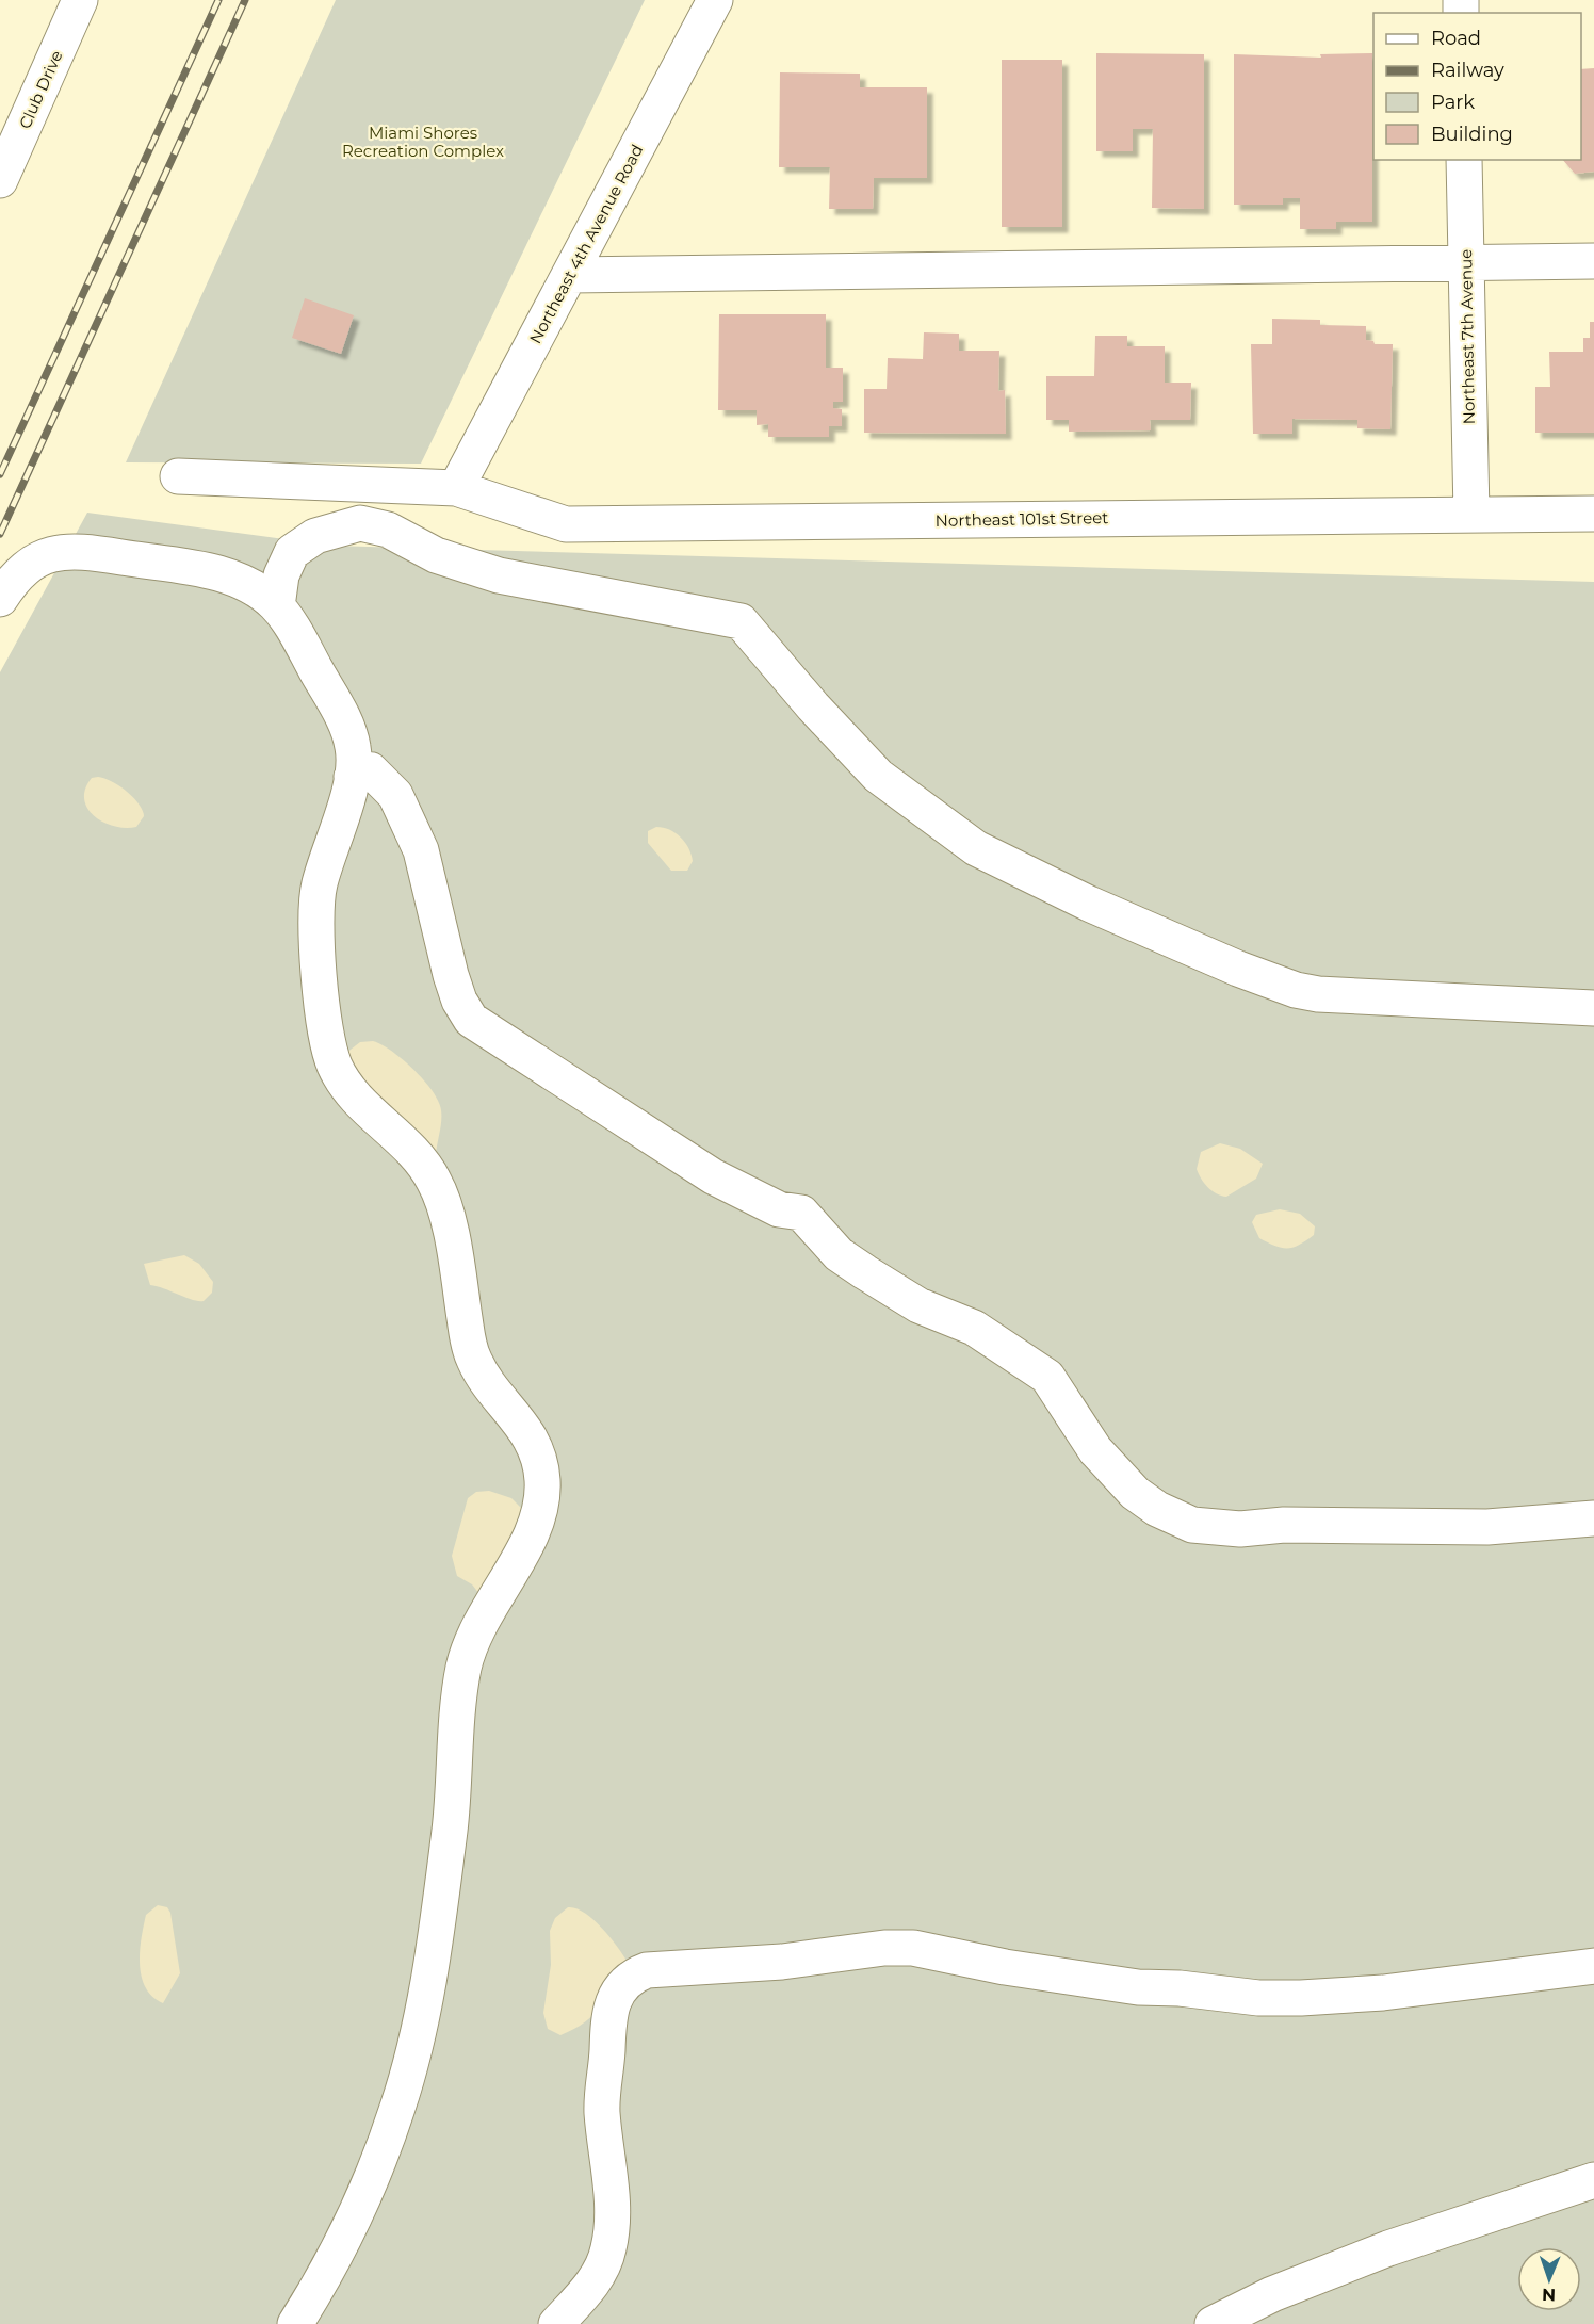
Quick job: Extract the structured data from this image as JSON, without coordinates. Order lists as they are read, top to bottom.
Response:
{
  "streets": {
    "street": [
      "Club Drive",
      "Northeast 4th Avenue Road",
      "Northeast 7th Avenue",
      "Northeast 101st Street"
    ]
  },
  "crossings": [
    ["Northeast 4th Avenue Road", "Northeast 101st Street"],
    ["Northeast 7th Avenue", "Northeast 101st Street"]
  ],
  "parks": ["Miami Shores Recreation Complex"],
  "legend": [
    "Road",
    "Railway",
    "Park",
    "Building"
  ],
  "north": "bottom"
}
